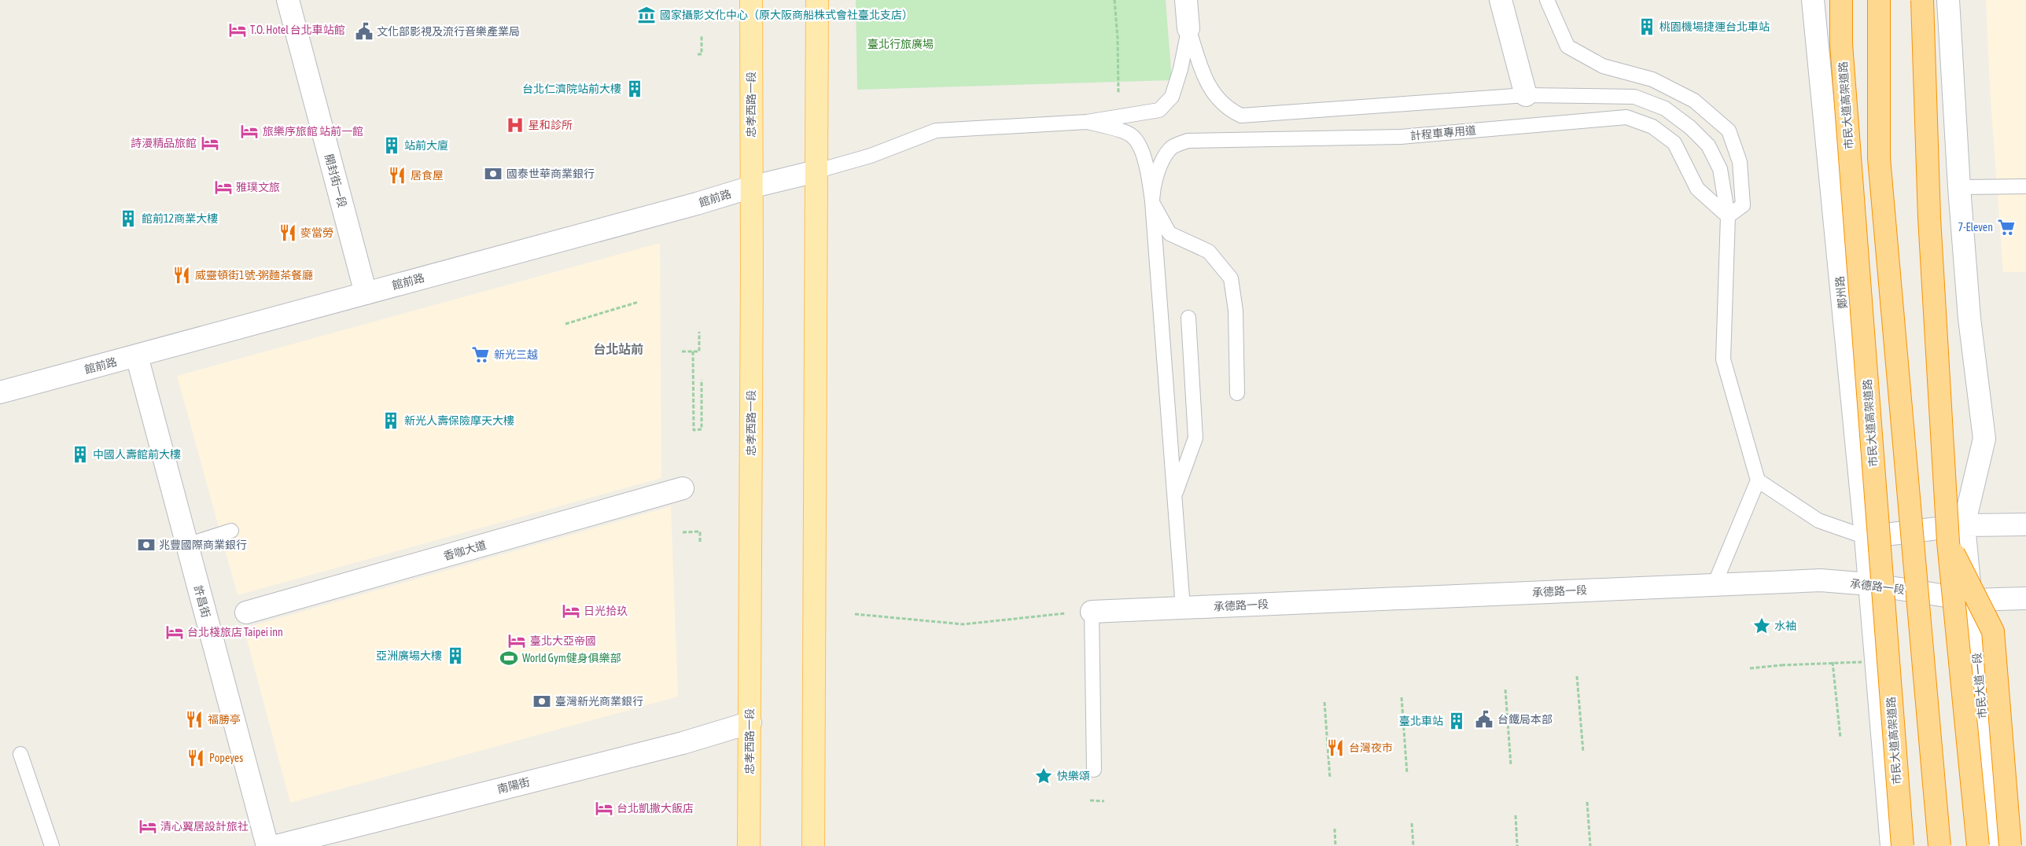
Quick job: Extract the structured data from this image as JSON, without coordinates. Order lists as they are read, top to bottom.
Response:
{
  "streets": {
    "highway": ["市民大道高架道路"],
    "main road": ["忠孝西路一段"],
    "street": [
      "開封街一段",
      "館前路",
      "鄭州路",
      "香咖大道",
      "承德路一段",
      "許昌街",
      "市民大道一段",
      "南陽街"
    ],
    "lane": ["計程車專用道"]
  },
  "crossings": [
    ["忠孝西路一段", "館前路"],
    ["忠孝西路一段", "南陽街"],
    ["開封街一段", "館前路"],
    ["館前路", "許昌街"],
    ["鄭州路", "承德路一段"],
    ["承德路一段", "市民大道一段"]
  ],
  "districts": ["台北站前"],
  "parks": ["臺北行旅廣場"],
  "places": {
    "museum": ["國家攝影文化中心（原大阪商船株式會社臺北支店）"],
    "building": [
      "桃園機場捷運台北車站",
      "台北仁濟院站前大樓",
      "站前大廈",
      "館前12商業大樓",
      "新光人壽保險摩天大樓",
      "中國人壽館前大樓",
      "亞洲廣場大樓",
      "臺北車站"
    ],
    "hotel": [
      "T.O. Hotel 台北車站館",
      "旅樂序旅館 站前一館",
      "詩漫精品旅館",
      "雅璞文旅",
      "日光拾玖",
      "台北棧旅店 Taipei inn",
      "臺北大亞帝國",
      "台北凱撒大飯店",
      "清心翼居設計旅社"
    ],
    "public building": ["文化部影視及流行音樂產業局", "台鐵局本部"],
    "hospital": ["星和診所"],
    "bank": ["國泰世華商業銀行", "兆豐國際商業銀行", "臺灣新光商業銀行"],
    "restaurant": [
      "居食屋",
      "麥當勞",
      "威靈頓街1號-粥麵茶餐廳",
      "福勝亭",
      "台灣夜市",
      "Popeyes"
    ],
    "supermarket": ["7-Eleven", "新光三越"],
    "place": ["水袖", "快樂頌"],
    "sports": ["World Gym健身俱樂部"]
  }
}
